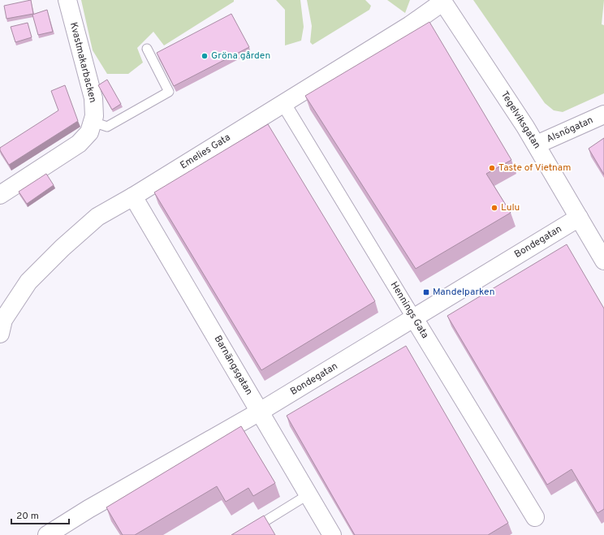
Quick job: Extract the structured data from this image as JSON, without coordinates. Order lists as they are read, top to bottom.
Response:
{
  "streets": {
    "street": [
      "Kvastmakarbacken",
      "Tegelviksgatan",
      "Alsnögatan",
      "Emelies Gata",
      "Bondegatan",
      "Hennings Gata",
      "Barnängsgatan"
    ]
  },
  "crossings": [
    ["Tegelviksgatan", "Alsnögatan"],
    ["Tegelviksgatan", "Emelies Gata"],
    ["Tegelviksgatan", "Bondegatan"],
    ["Emelies Gata", "Hennings Gata"],
    ["Emelies Gata", "Barnängsgatan"],
    ["Bondegatan", "Hennings Gata"],
    ["Bondegatan", "Barnängsgatan"]
  ],
  "places": {
    "other": ["Gröna gården", "Taste of Vietnam", "Lulu"],
    "transit": ["Mandelparken"]
  },
  "scale_bar": "20 m"
}
